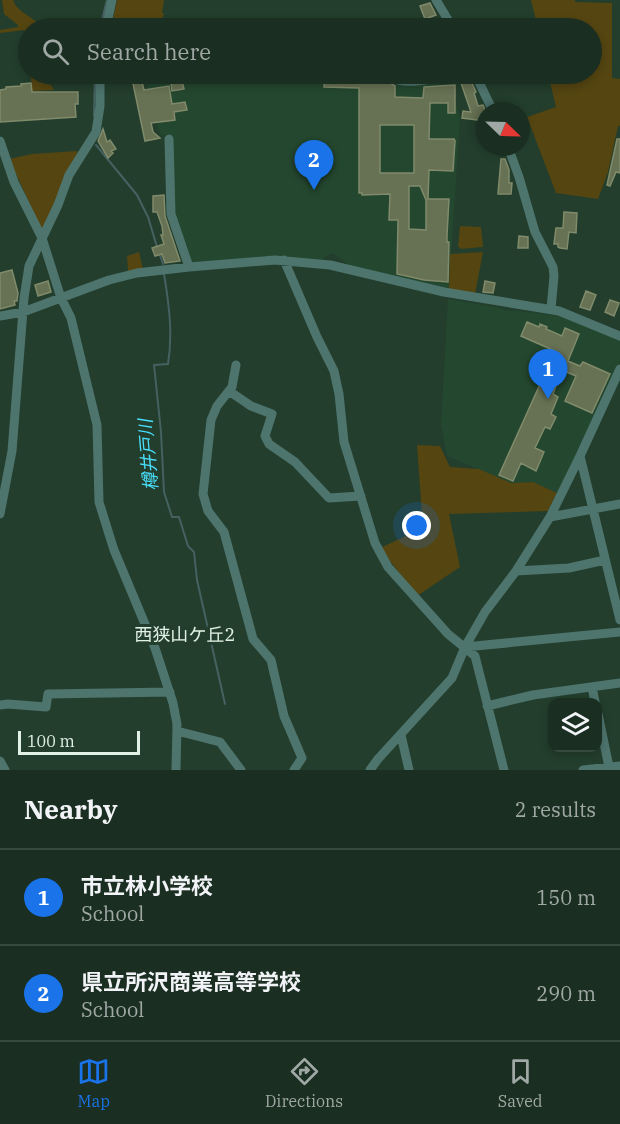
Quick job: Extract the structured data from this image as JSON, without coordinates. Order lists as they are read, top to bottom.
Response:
{
  "districts": ["西狭山ケ丘2"],
  "water": ["樽井戸川"],
  "scale_bar": "100 m",
  "north": "bottom right",
  "page": {
    "search": "Search here",
    "pins": ["2", "1"],
    "scale": "100 m",
    "heading": ["Nearby", "2 results"],
    "list": [
      {
        "mark": "1",
        "name": "市立林小学校",
        "note": "School",
        "value": "150 m"
      },
      {
        "mark": "2",
        "name": "県立所沢商業高等学校",
        "note": "School",
        "value": "290 m"
      }
    ],
    "nav": ["Map", "Directions", "Saved"]
  }
}
